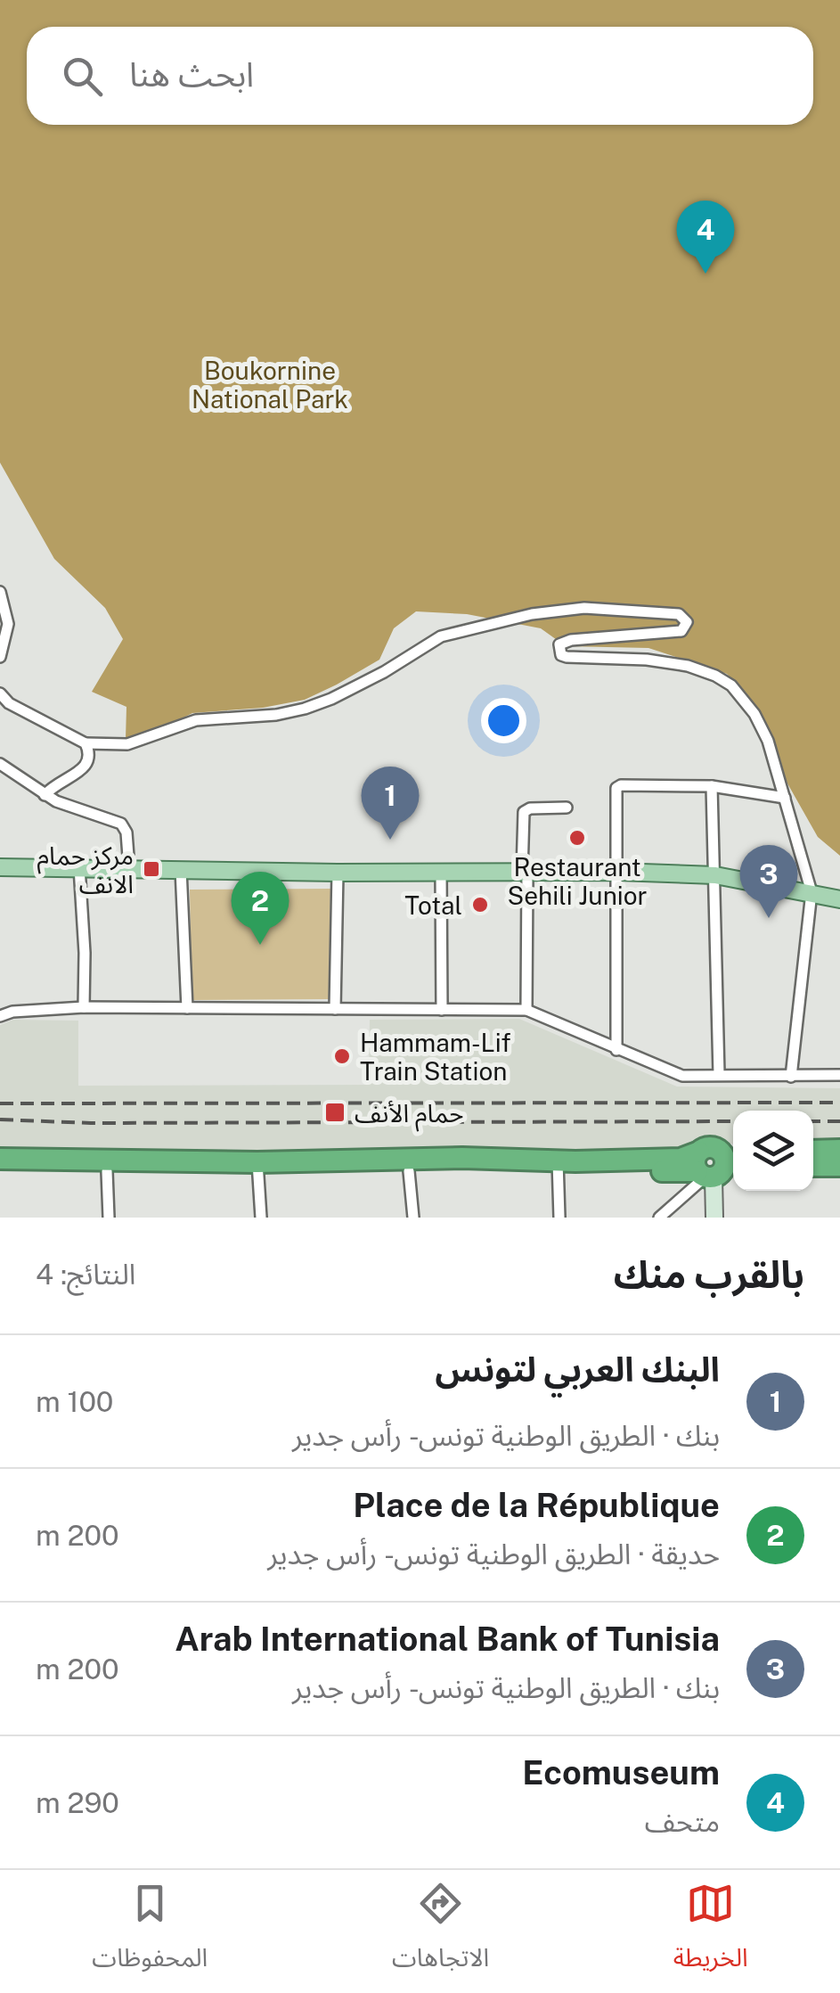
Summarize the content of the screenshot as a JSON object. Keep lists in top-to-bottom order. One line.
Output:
{"parks":["Boukornine National Park"],"places":{"other":["Restaurant Sehili Junior","Total","Hammam-Lif Train Station"],"transit":["مركز حمام الانف","حمام الأنف"]},"page":{"search":"ابحث هنا","pins":["4","1","3","2"],"heading":["بالقرب منك","النتائج: 4"],"list":[{"mark":"1","name":"البنك العربي لتونس","note":"بنك · الطريق الوطنية تونس - رأس جدير","value":"100 m"},{"mark":"2","name":"Place de la République","note":"حديقة · الطريق الوطنية تونس - رأس جدير","value":"200 m"},{"mark":"3","name":"Arab International Bank of Tunisia","note":"بنك · الطريق الوطنية تونس - رأس جدير","value":"200 m"},{"mark":"4","name":"Ecomuseum","note":"متحف","value":"290 m"}],"nav":["الخريطة","الاتجاهات","المحفوظات"]}}
